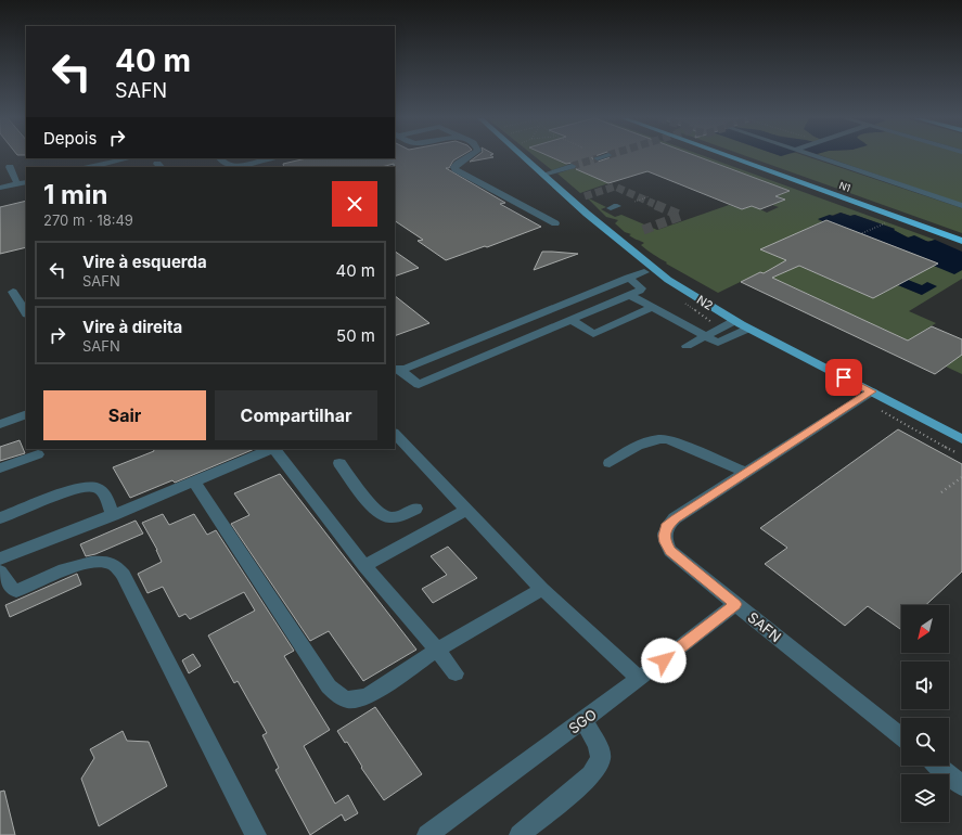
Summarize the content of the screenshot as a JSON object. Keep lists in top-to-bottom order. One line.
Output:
{"streets":{"highway":["N1"],"main road":["N2"],"street":["SAFN","SGO"]},"crossings":[["N2","SAFN"],["SAFN","SGO"]],"north":"bottom left","page":{"turn":["40 m","SAFN"],"then":"Depois","heading":["1 min","270 m · 18:49"],"list":[{"name":"Vire à esquerda","note":"SAFN","value":"40 m"},{"name":"Vire à direita","note":"SAFN","value":"50 m"}],"buttons":["Sair","Compartilhar"]}}
